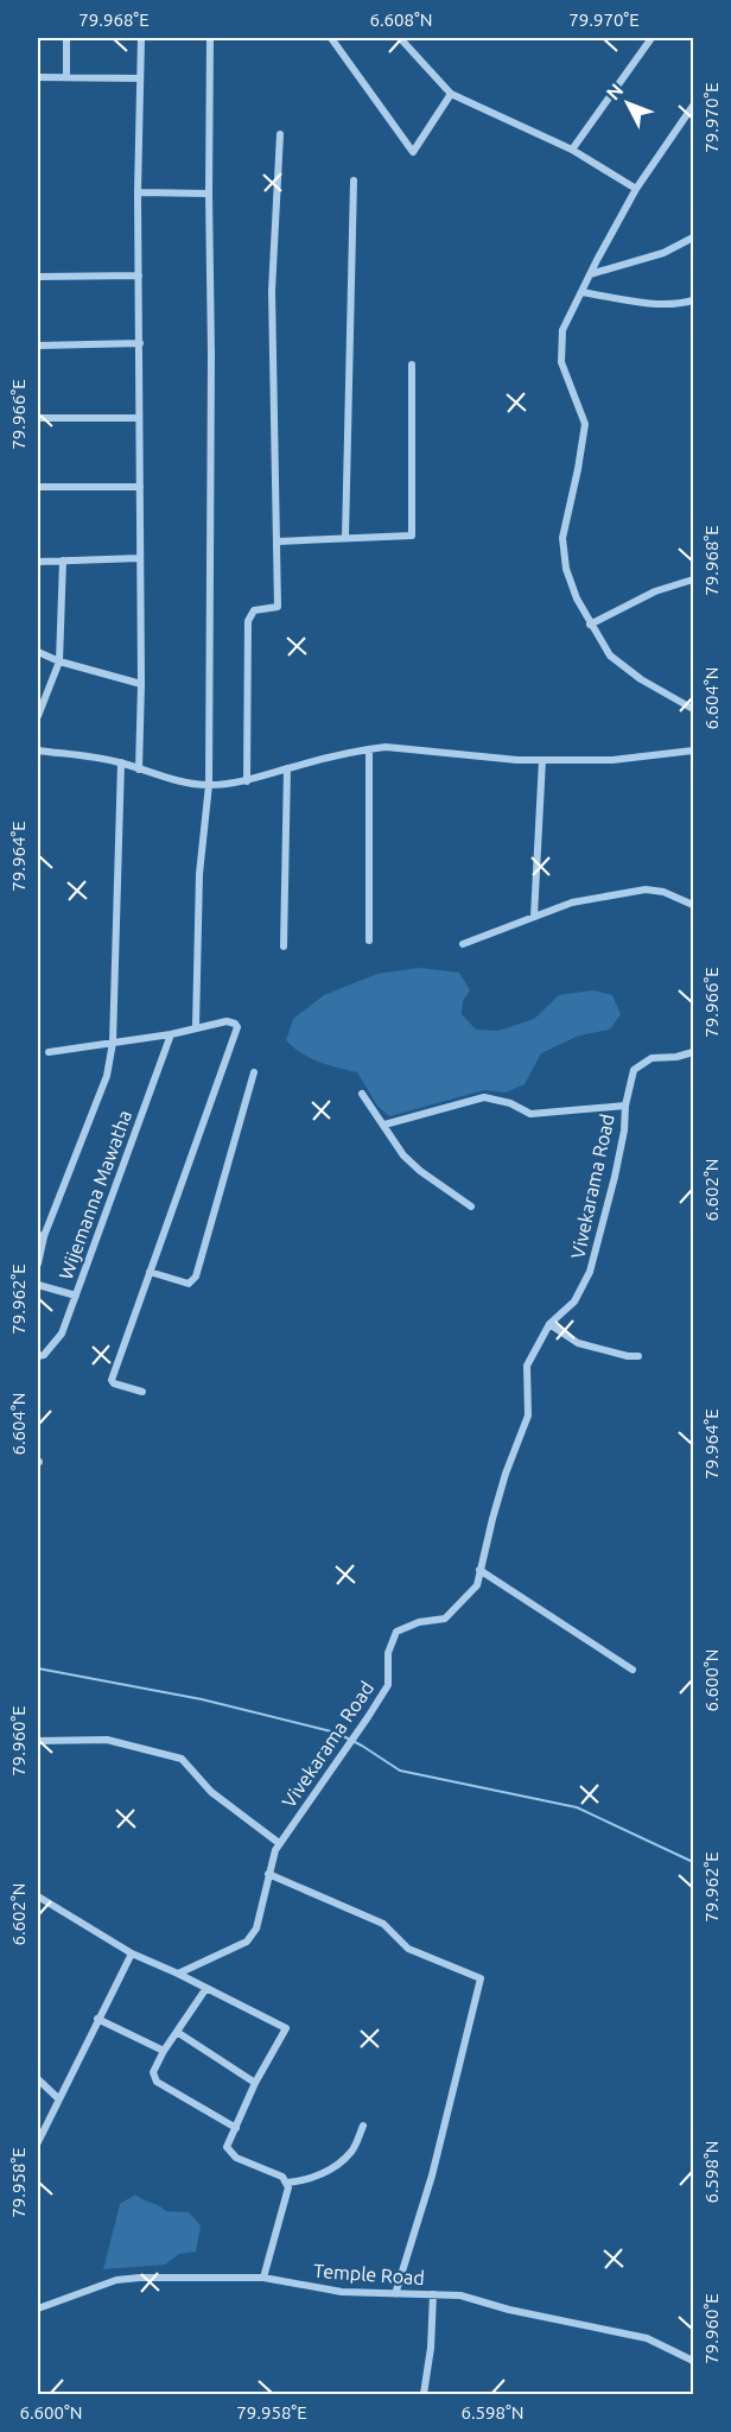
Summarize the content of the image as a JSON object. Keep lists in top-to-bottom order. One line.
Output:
{"streets":{"street":["Vivekarama Road","Wijemanna Mawatha","Temple Road"]},"north":"top left","coordinates":["79.968°E","6.608°N","79.970°E","79.966°E","6.604°N","79.964°E","6.602°N","79.962°E","6.600°N","79.960°E","6.598°N","79.958°E"]}
